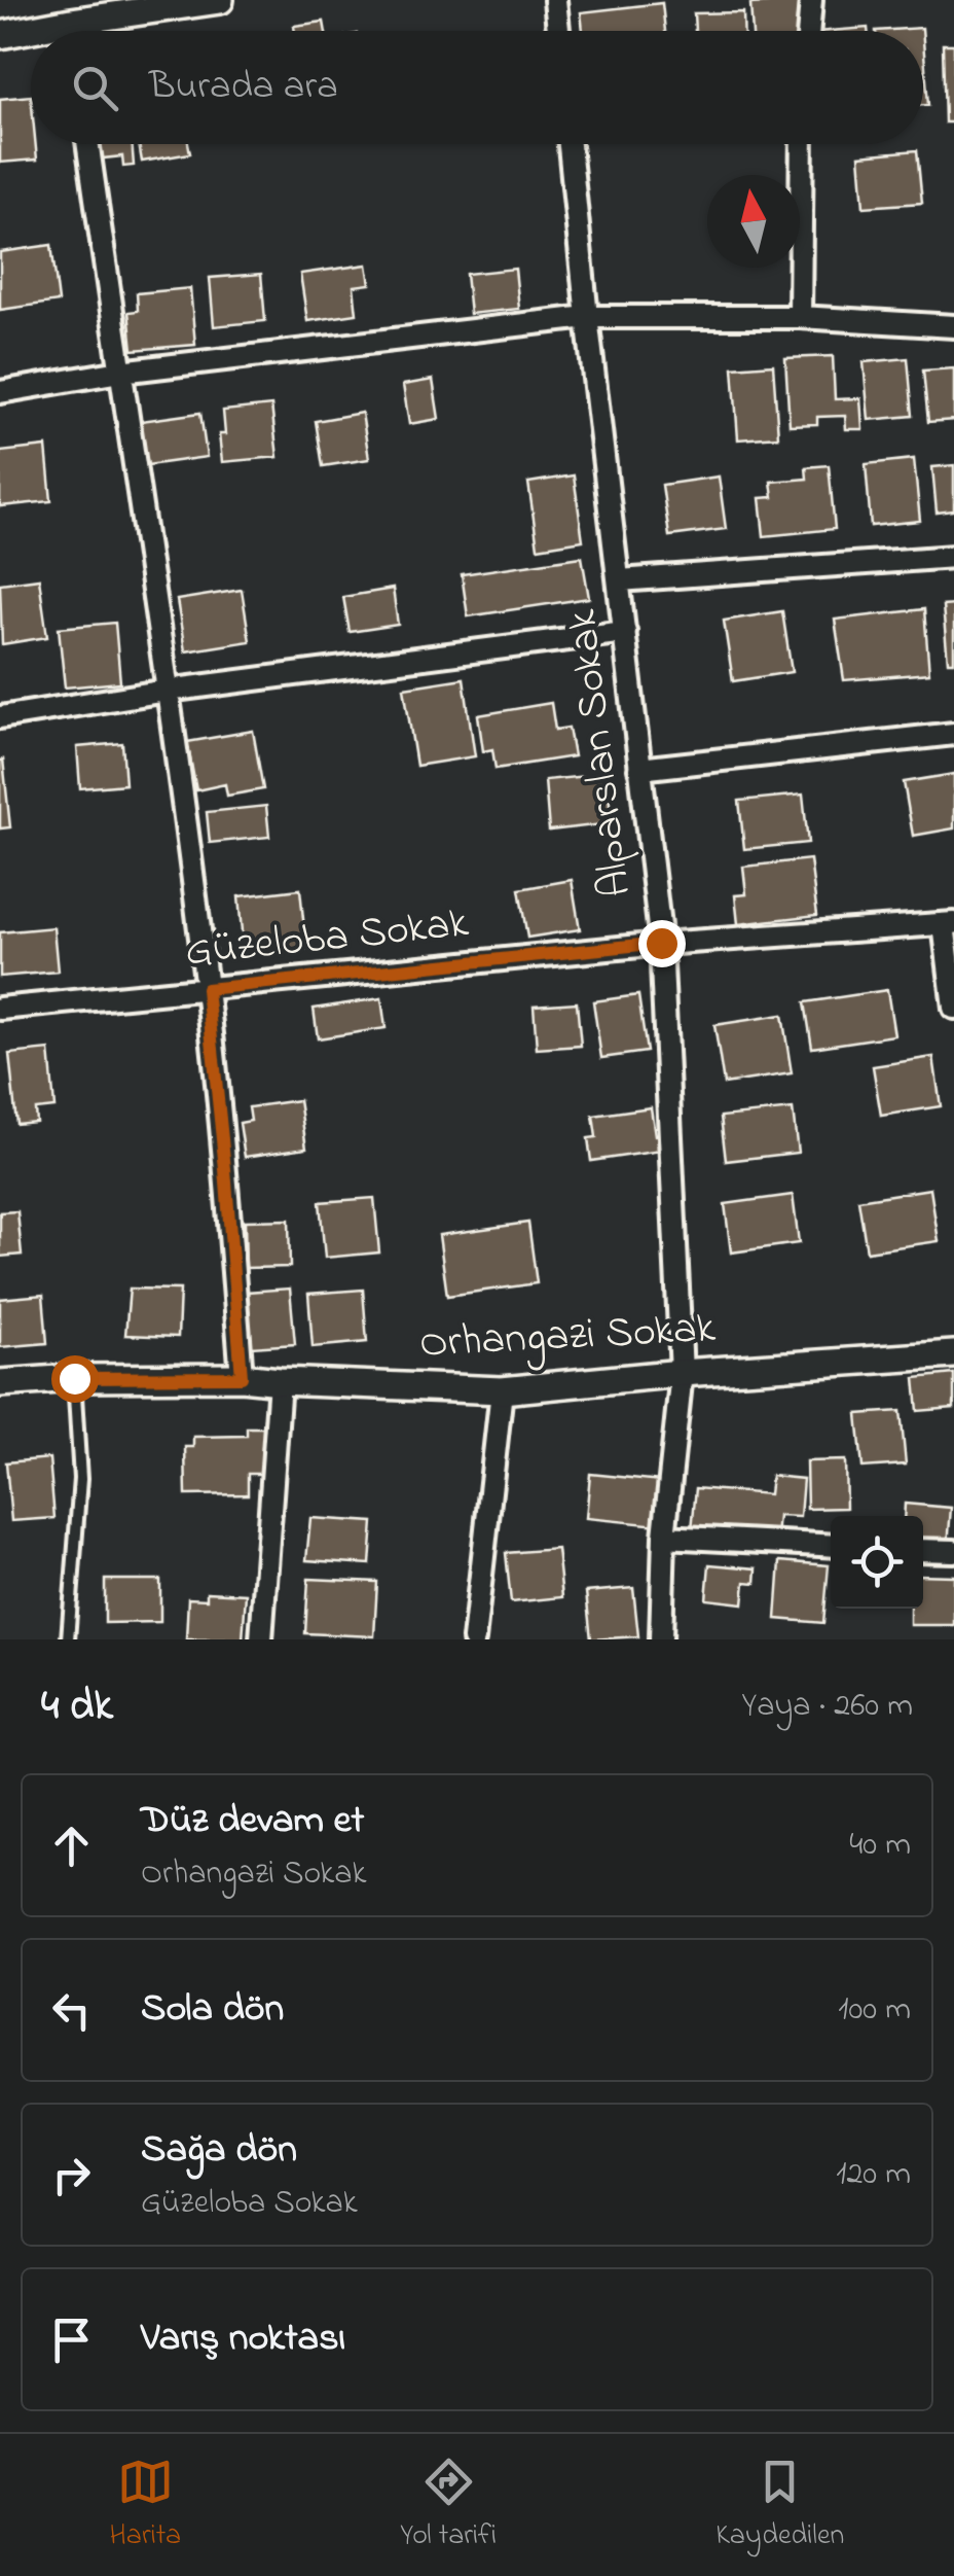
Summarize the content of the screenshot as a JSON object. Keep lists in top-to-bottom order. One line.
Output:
{"streets":{"street":["Alparslan Sokak","Güzeloba Sokak","Orhangazi Sokak"]},"crossings":[["Alparslan Sokak","Güzeloba Sokak"],["Alparslan Sokak","Orhangazi Sokak"]],"north":"top","page":{"search":"Burada ara","heading":["4 dk","Yaya · 260 m"],"list":[["Düz devam et","Orhangazi Sokak","40 m"],["Sola dön","100 m"],["Sağa dön","Güzeloba Sokak","120 m"],"Varış noktası"],"nav":["Harita","Yol tarifi","Kaydedilen"]}}
